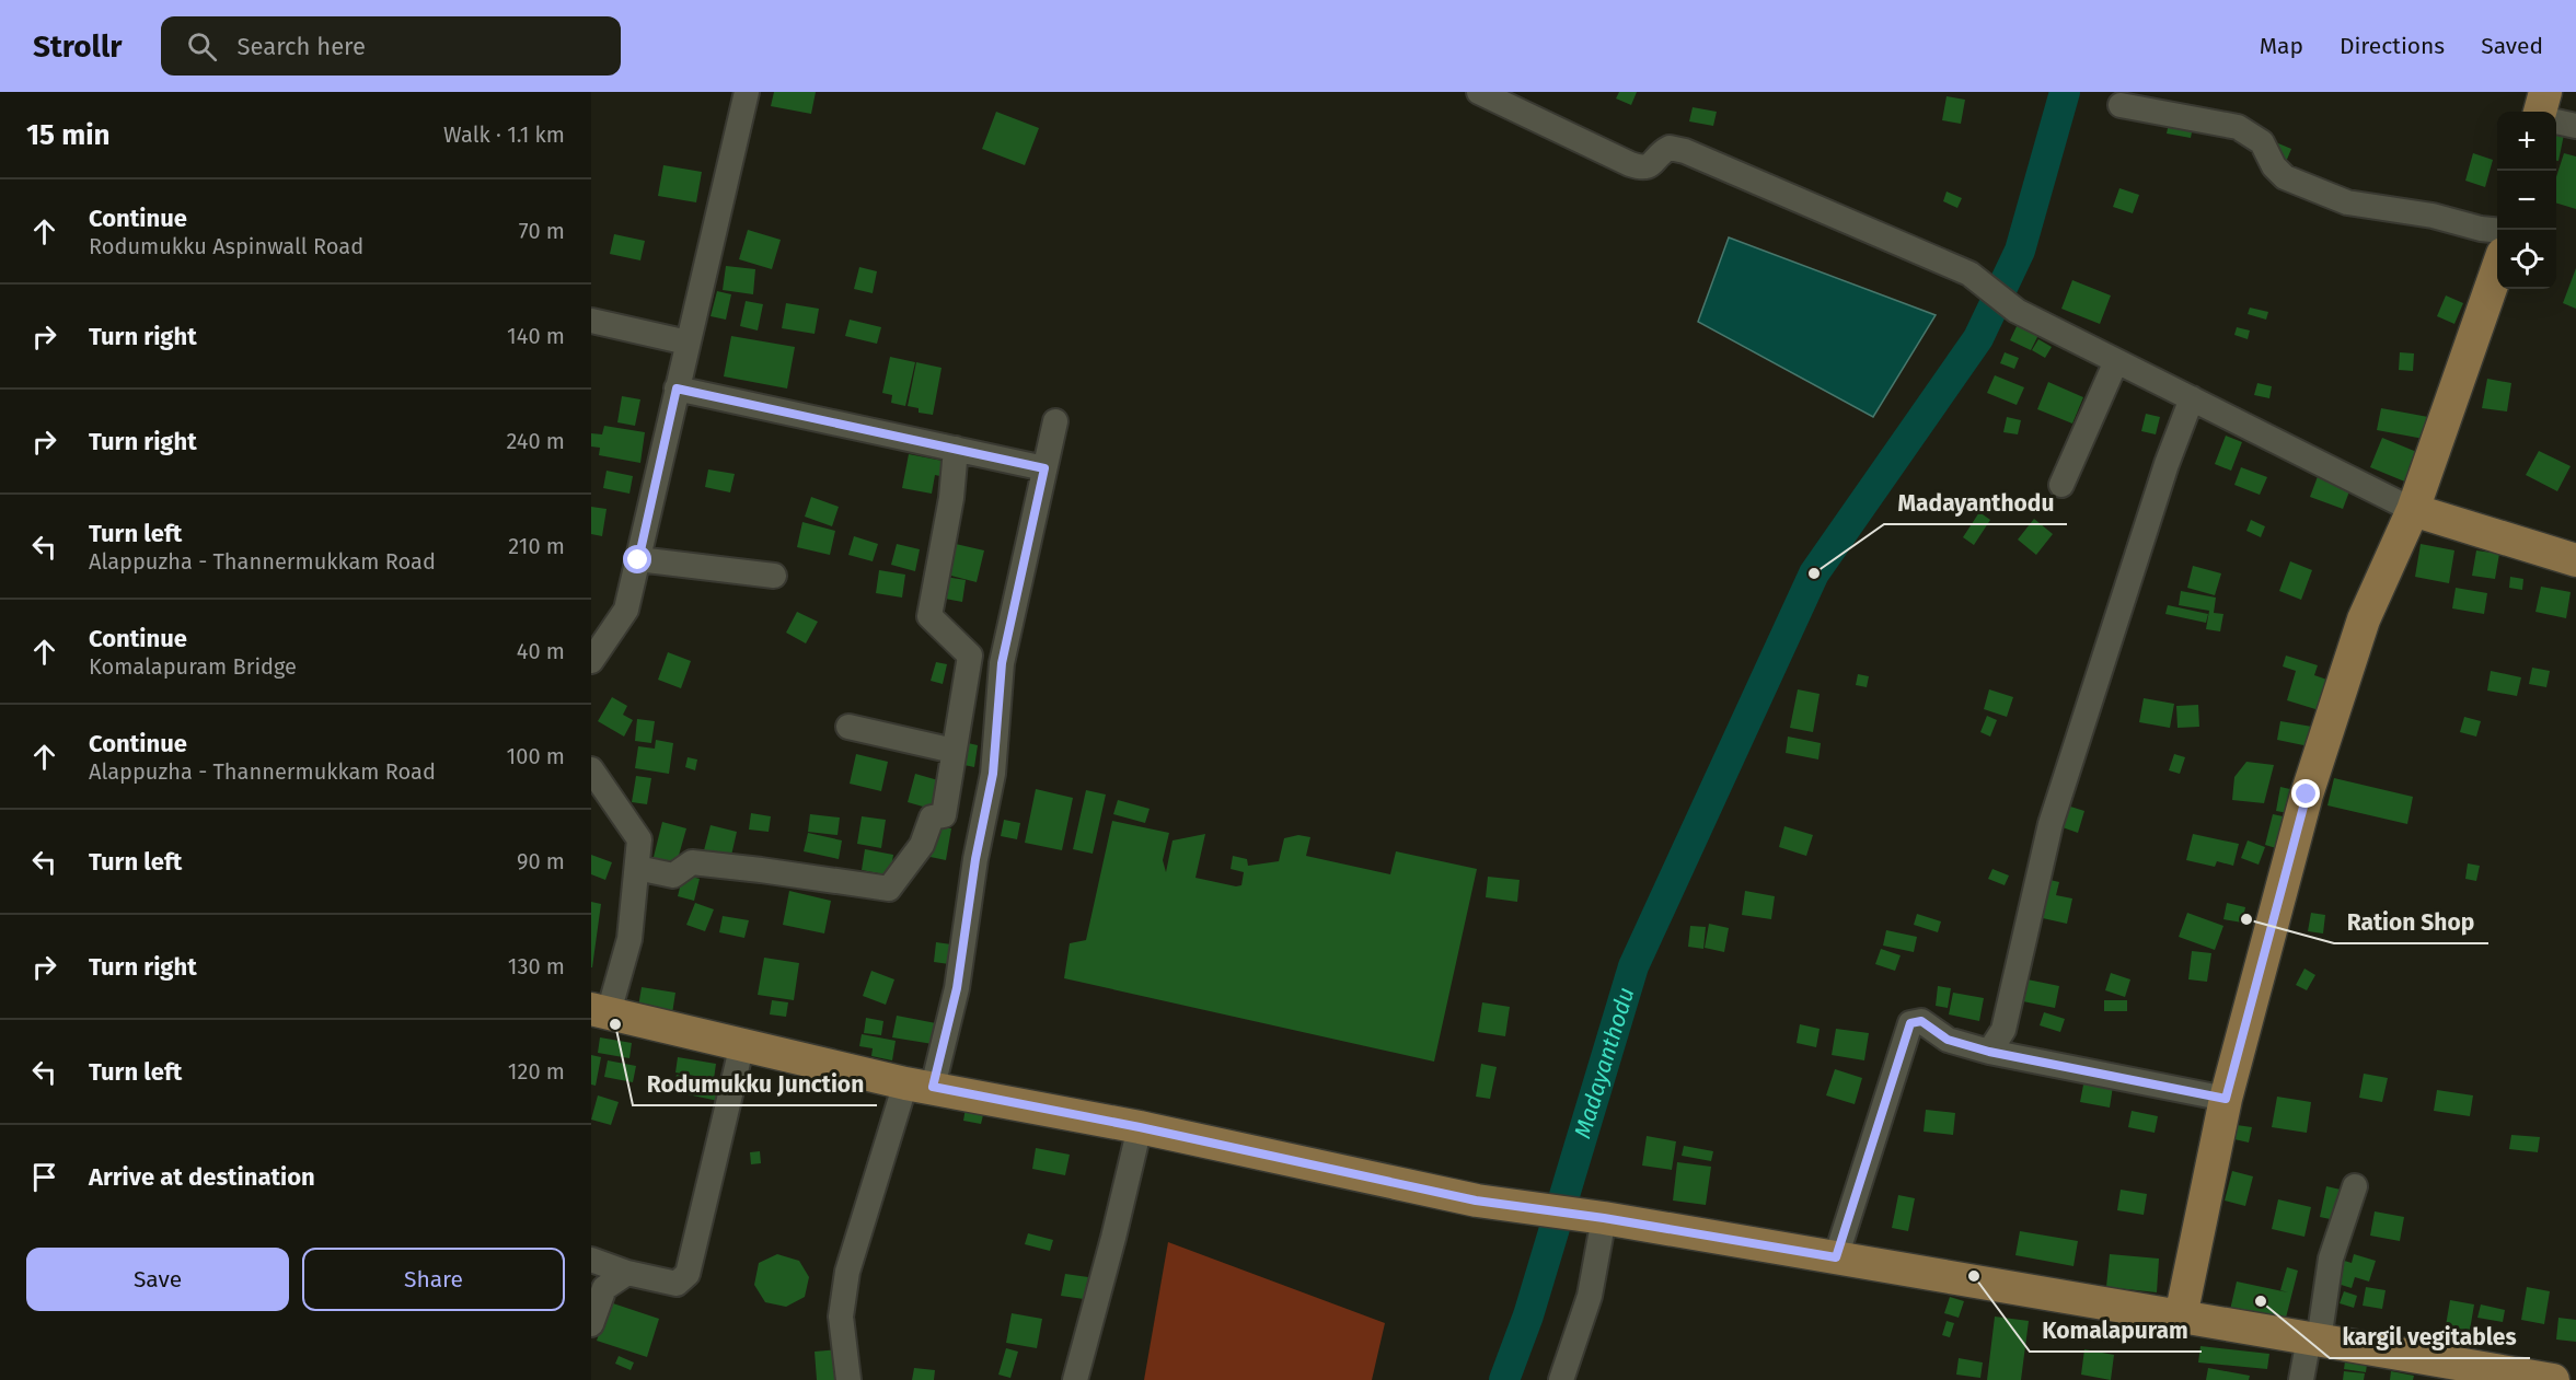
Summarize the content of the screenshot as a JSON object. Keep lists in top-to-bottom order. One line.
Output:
{"water":["Madayanthodu"],"places":["Madayanthodu","Ration Shop","Rodumukku Junction","Komalapuram","kargil vegitables"],"page":{"header":"Strollr","search":"Search here","nav":["Map","Directions","Saved"],"heading":["15 min","Walk · 1.1 km"],"map_buttons":["+","−"],"list":[["Continue","Rodumukku Aspinwall Road","70 m"],["Turn right","140 m"],["Turn right","240 m"],["Turn left","Alappuzha - Thannermukkam Road","210 m"],["Continue","Komalapuram Bridge","40 m"],["Continue","Alappuzha - Thannermukkam Road","100 m"],["Turn left","90 m"],["Turn right","130 m"],["Turn left","120 m"],"Arrive at destination"],"buttons":["Save","Share"]}}
